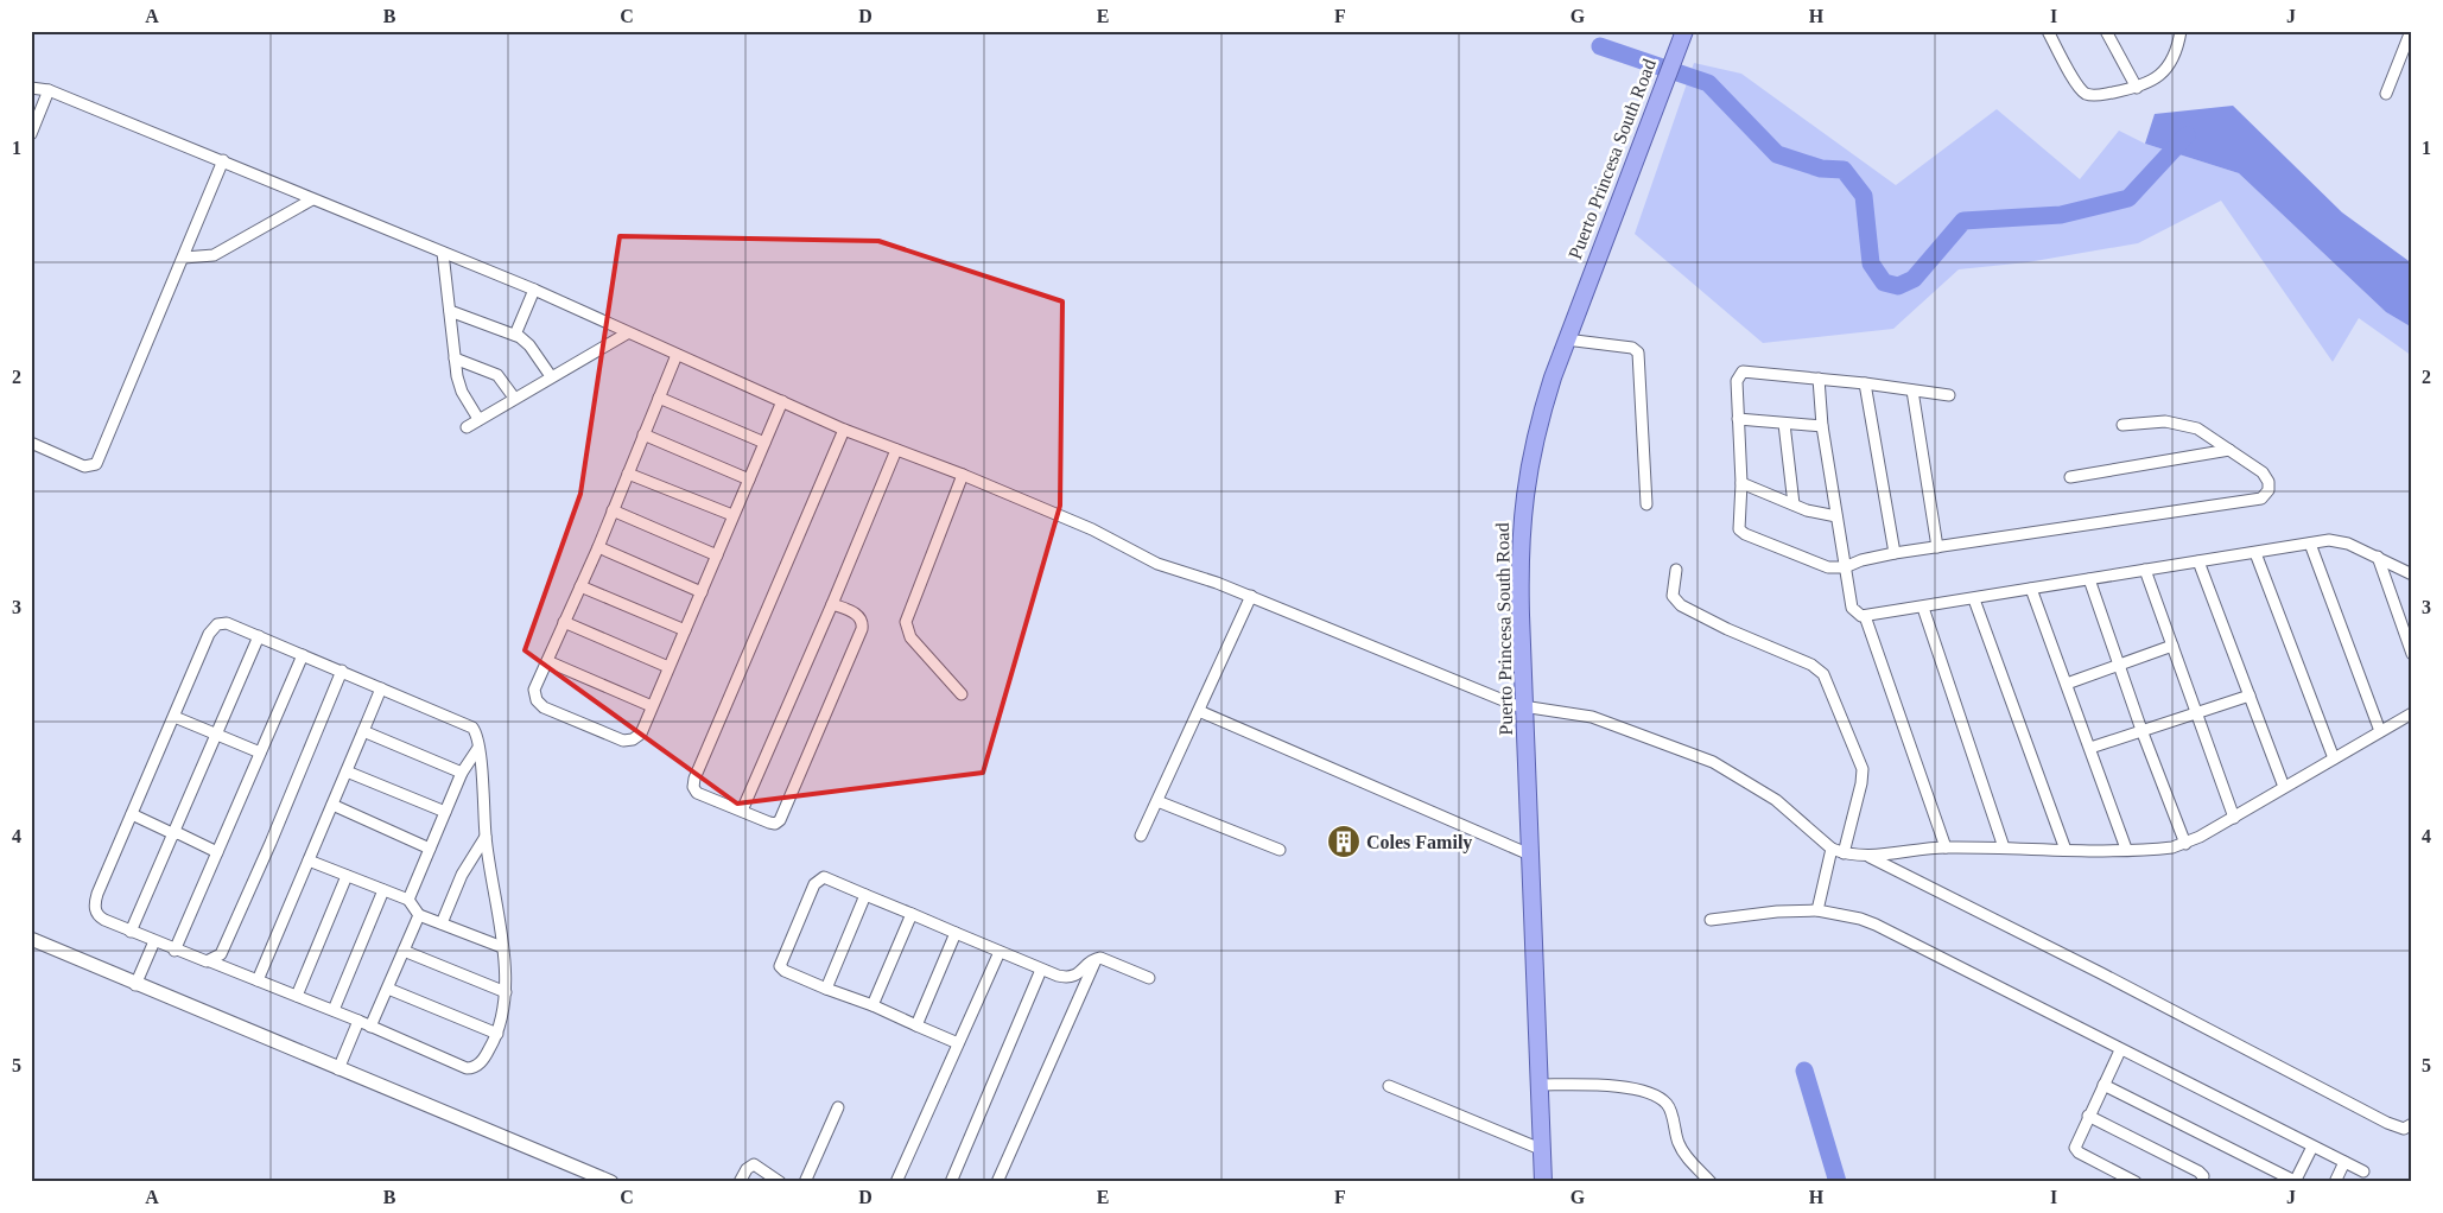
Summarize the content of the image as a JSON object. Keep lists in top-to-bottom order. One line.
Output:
{"streets":{"main road":["Puerto Princesa South Road"]},"places":{"building":["Coles Family"]},"grid":{"columns":["A","B","C","D","E","F","G","H","I","J"],"rows":["1","2","3","4","5"]}}
